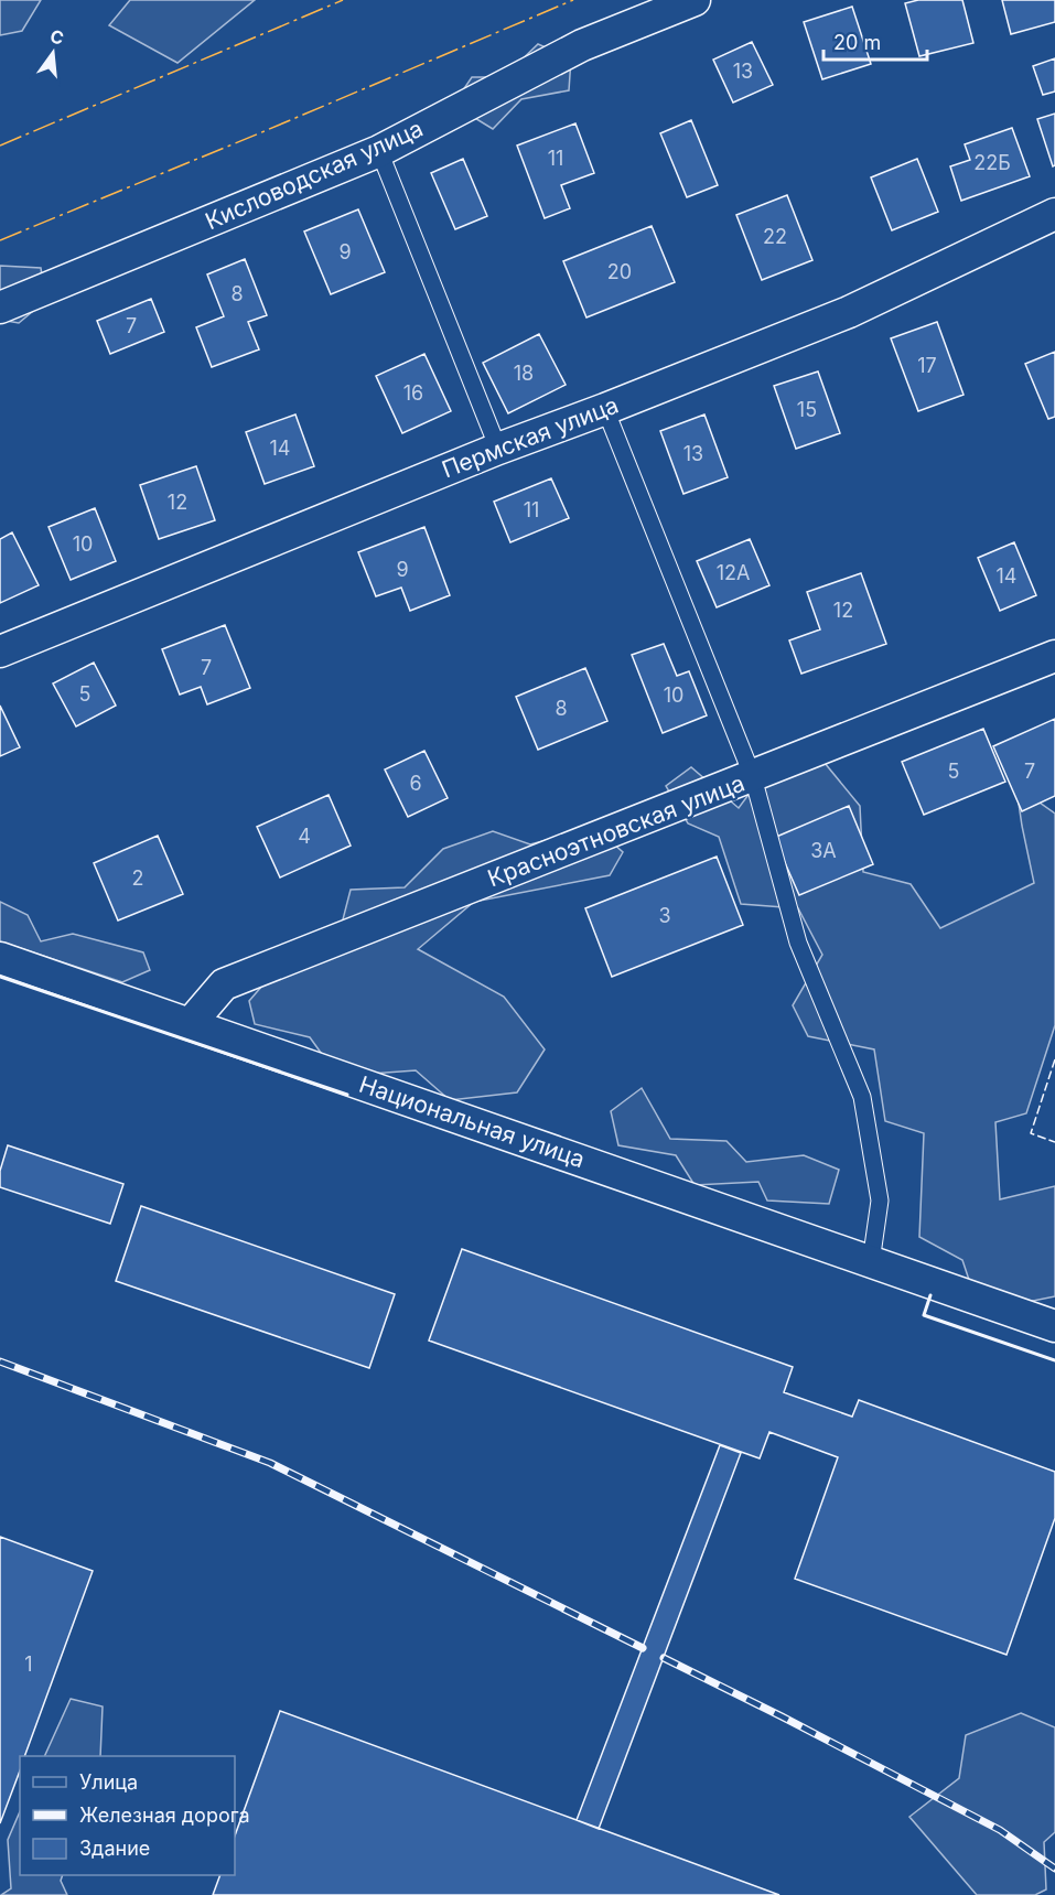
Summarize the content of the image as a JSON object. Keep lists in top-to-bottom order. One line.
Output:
{"streets":{"street":["Кисловодская улица","Пермская улица","Красноэтновская улица","Национальная улица"]},"crossings":[["Красноэтновская улица","Национальная улица"]],"house_numbers":["13","11","22Б","22","9","20","8","7","17","18","16","15","14","13","12","11","10","9","12А","14","12","7","5","10","8","5","7","6","4","3А","2","3","1"],"legend":["Улица","Железная дорога","Здание"],"scale_bar":"20 m","north":"top"}
